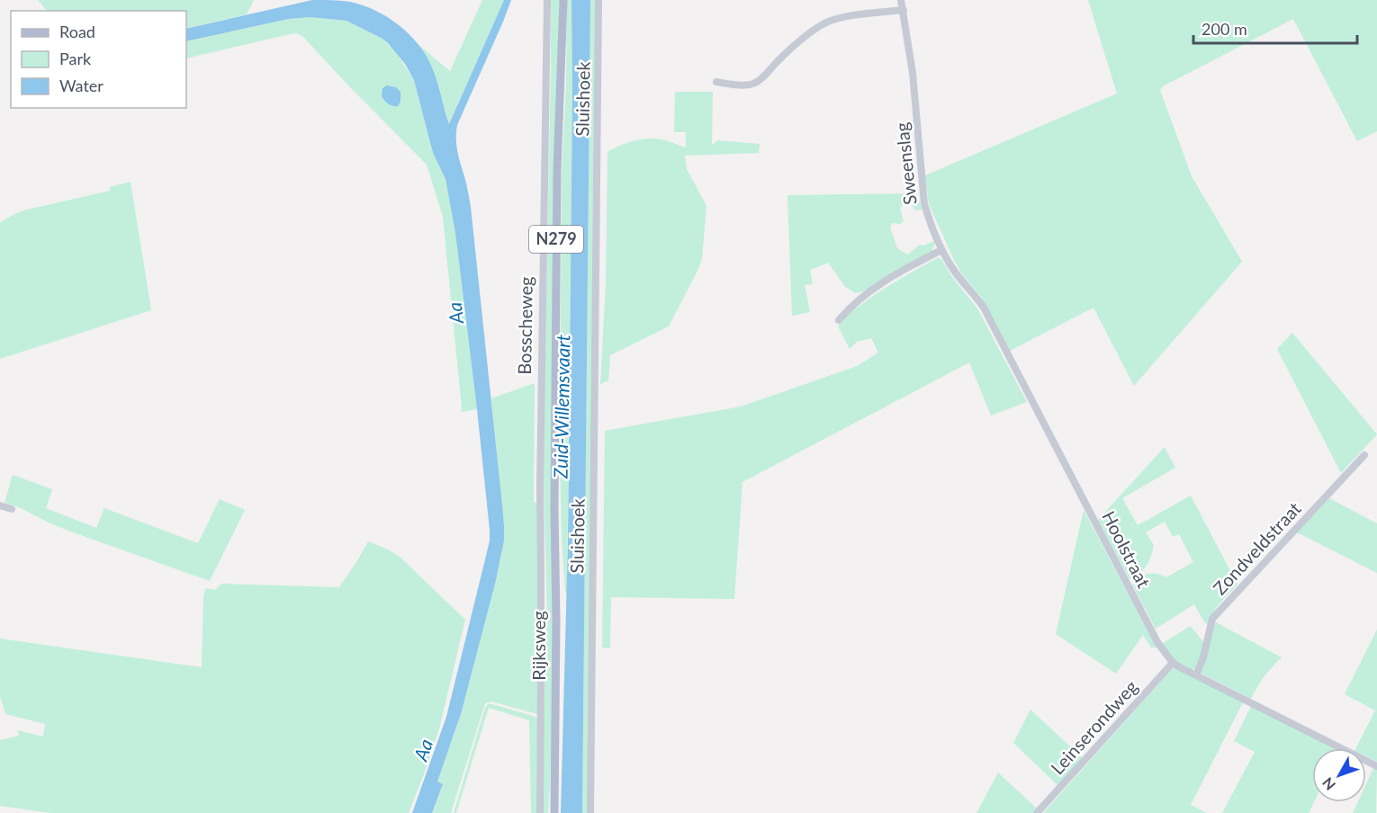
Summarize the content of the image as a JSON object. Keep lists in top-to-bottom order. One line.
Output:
{"streets":{"main road":["N279","Bosscheweg","Rijksweg"],"street":["Sluishoek","Sweenslag","Zondveldstraat","Hoolstraat","Leinserondweg"]},"crossings":[["Sweenslag","Hoolstraat"],["Bosscheweg","Rijksweg"],["Zondveldstraat","Hoolstraat"],["Hoolstraat","Leinserondweg"]],"water":["Aa","Zuid-Willemsvaart"],"legend":["Road","Park","Water"],"scale_bar":"200 m","north":"bottom left"}
